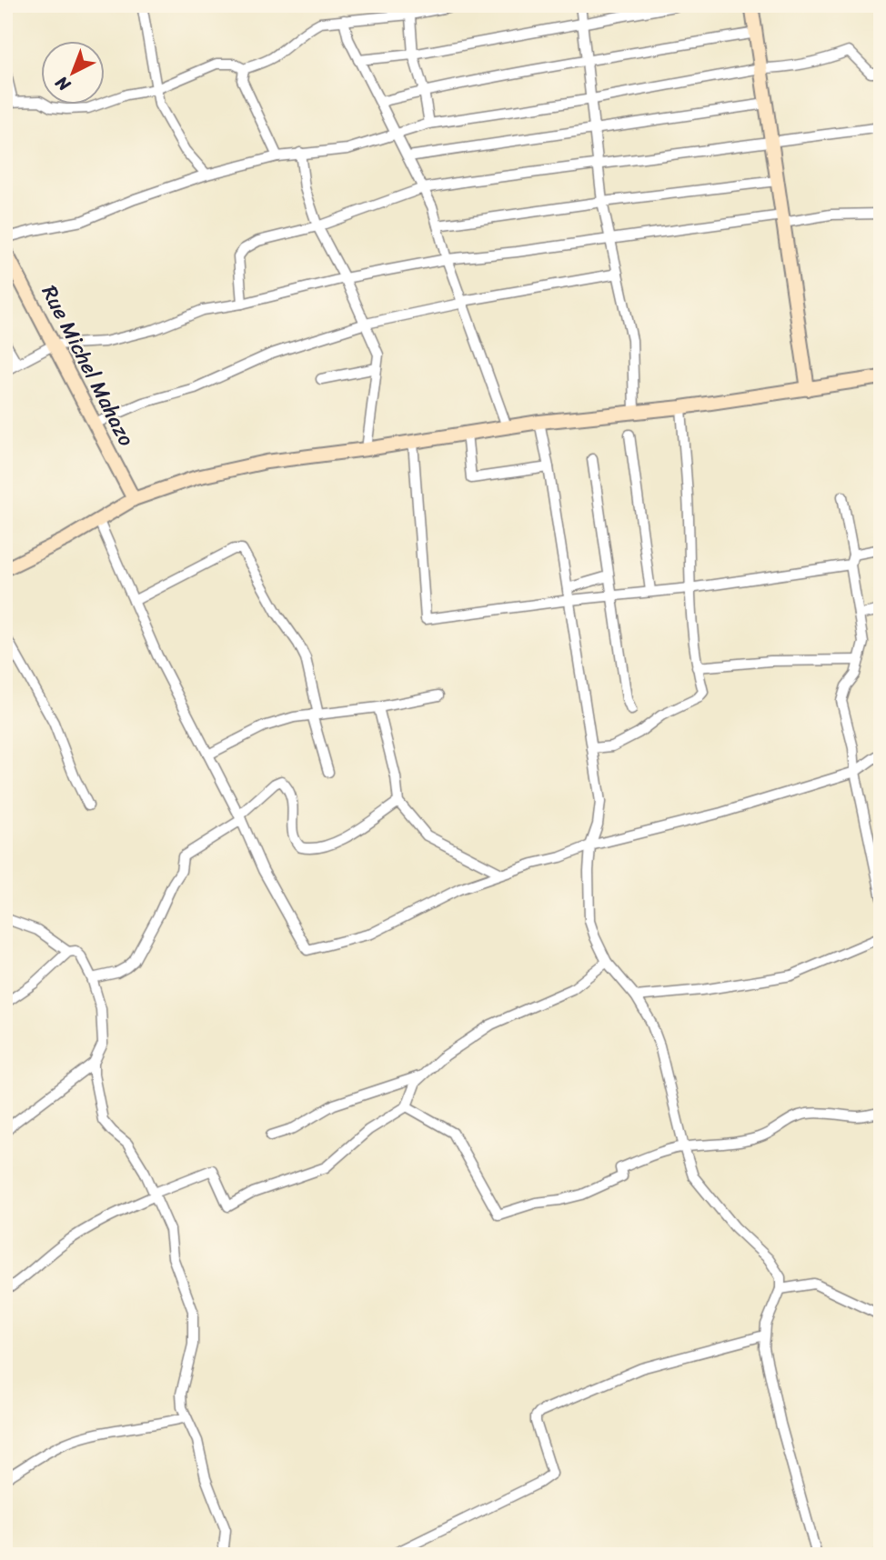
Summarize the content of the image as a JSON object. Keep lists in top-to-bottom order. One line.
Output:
{"streets":{"main road":["Rue Michel Mahazo"]},"north":"bottom left"}
